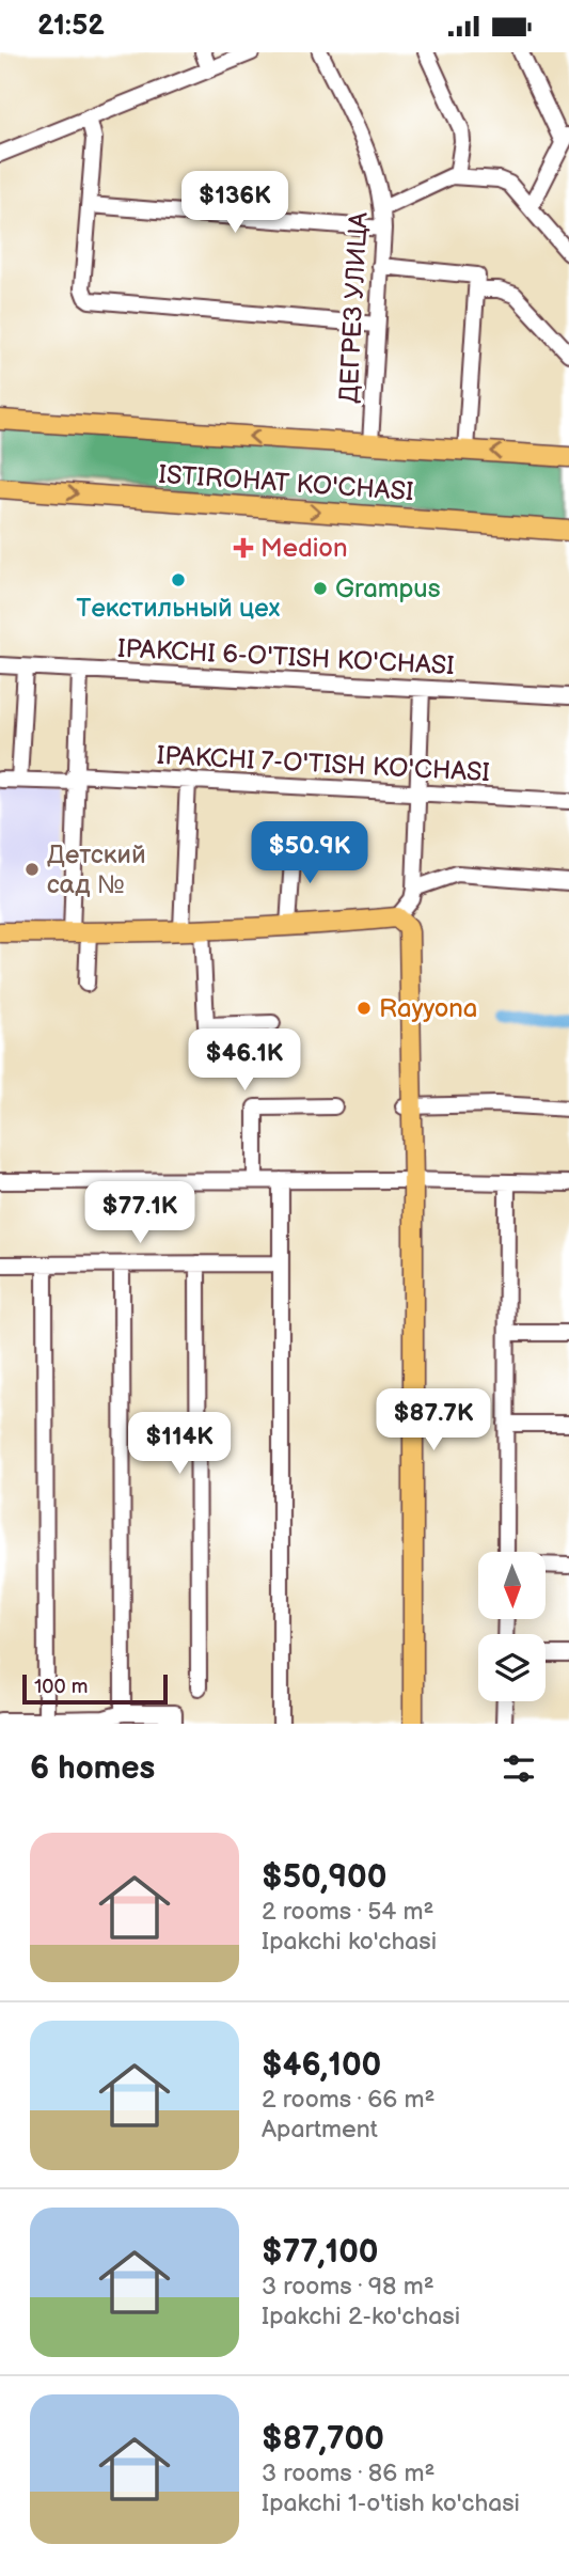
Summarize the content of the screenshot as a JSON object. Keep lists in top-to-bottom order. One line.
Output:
{"streets":{"main road":["ISTIROHAT KO'CHASI"],"street":["ДЕГРЕЗ УЛИЦА","IPAKCHI 6-O'TISH KO'CHASI","IPAKCHI 7-O'TISH KO'CHASI"]},"crossings":[["ДЕГРЕЗ УЛИЦА","ISTIROHAT KO'CHASI"]],"places":{"health":["Medion"],"other":["Текстильный цех","Grampus","Детский сад №","Rayyona"]},"scale_bar":"100 m","north":"bottom","page":{"status":"21:52","price":["$136K","$50.9K","$46.1K","$77.1K","$87.7K","$114K"],"scale":"100 m","heading":"6 homes","list":[{"name":"$50,900","note":"2 rooms · 54 m² · Ipakchi ko'chasi"},{"name":"$46,100","note":"2 rooms · 66 m² · Apartment"},{"name":"$77,100","note":"3 rooms · 98 m² · Ipakchi 2-ko'chasi"},{"name":"$87,700","note":"3 rooms · 86 m² · Ipakchi 1-o'tish ko'chasi"}]}}
